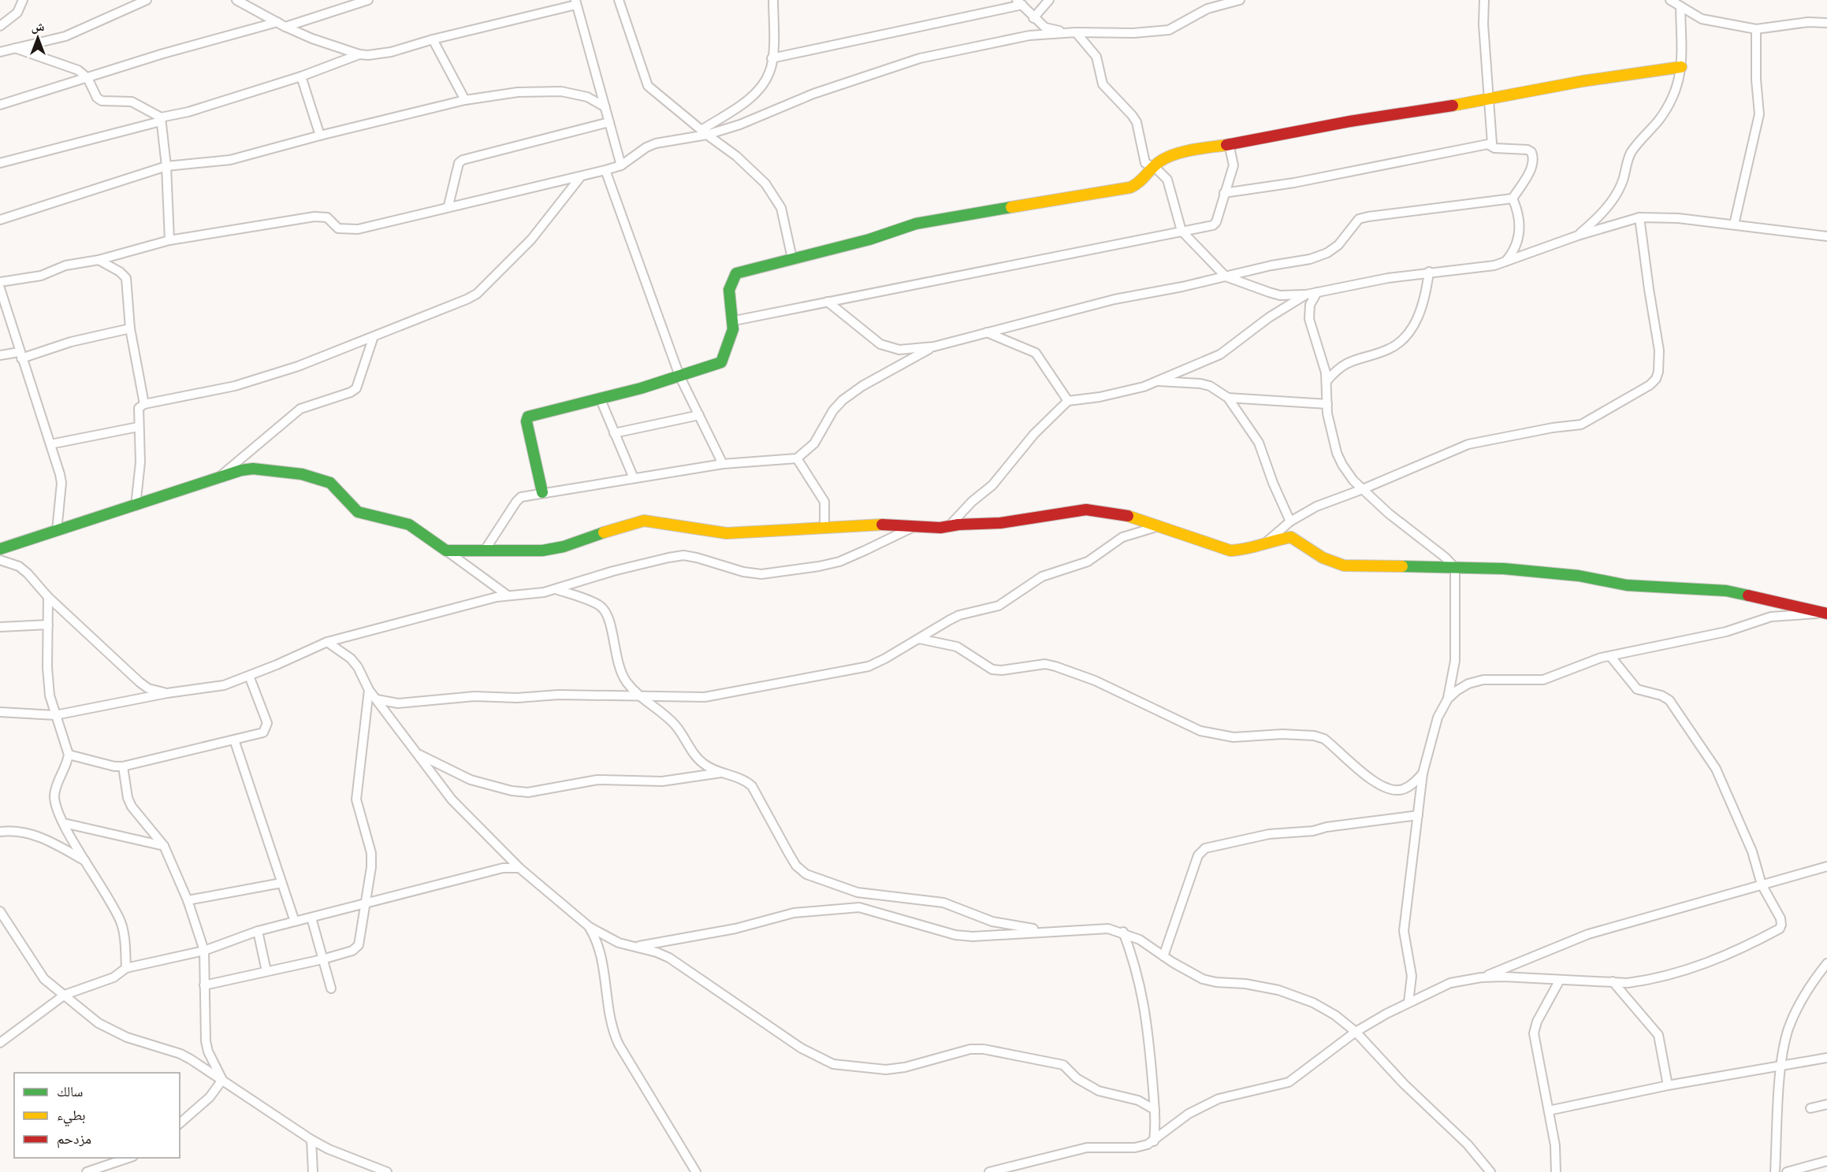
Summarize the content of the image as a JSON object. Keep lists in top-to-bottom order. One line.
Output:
{"legend":["سالك","بطيء","مزدحم"],"north":"top"}
